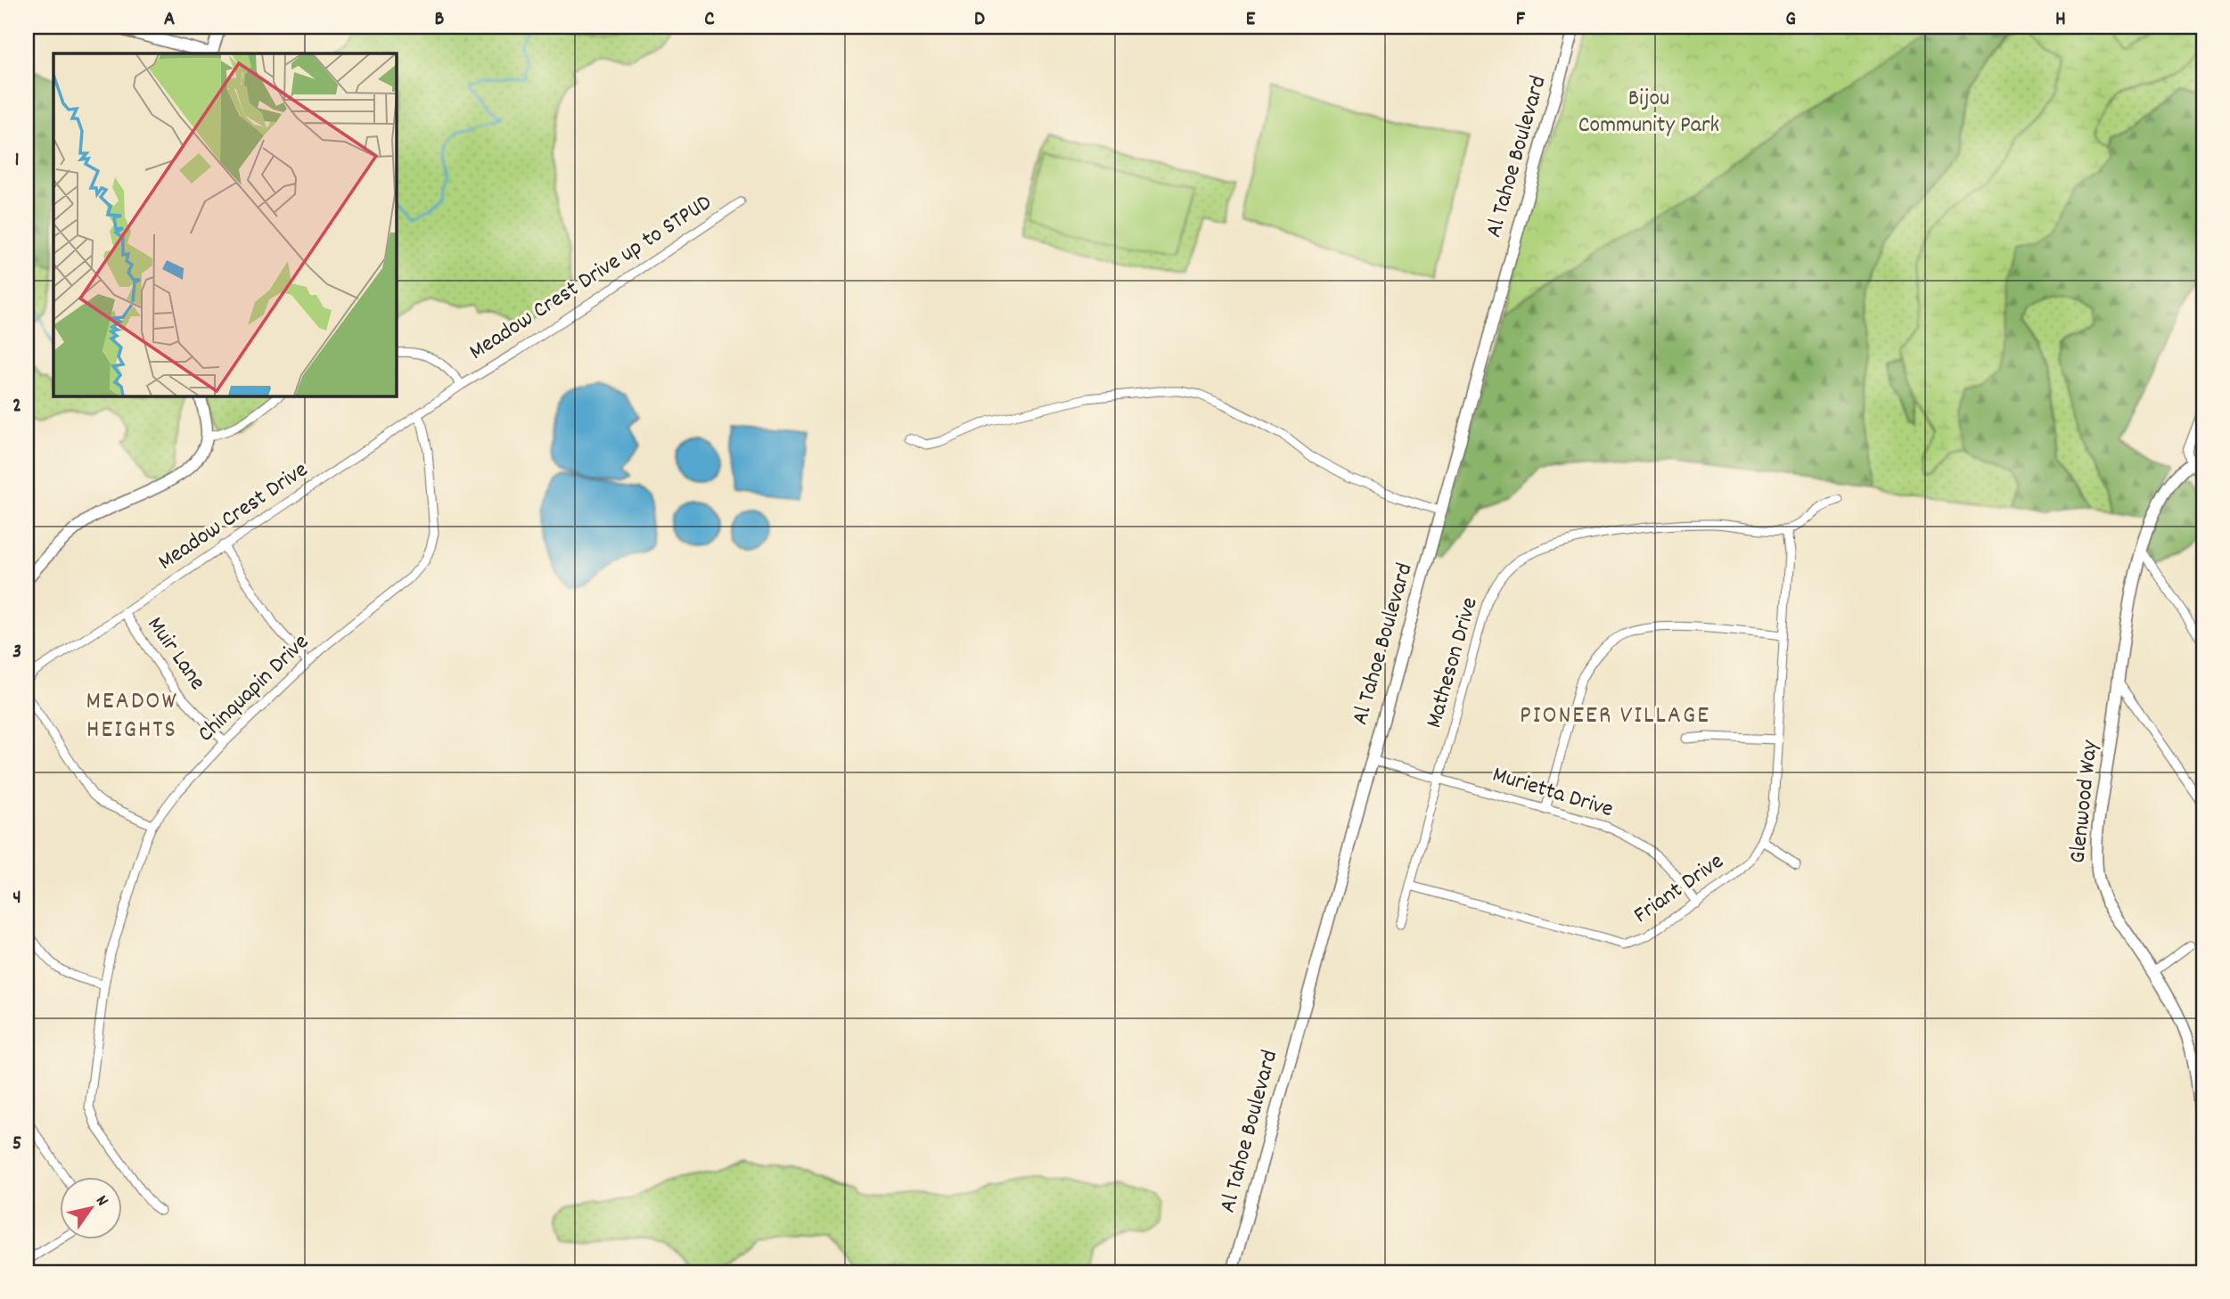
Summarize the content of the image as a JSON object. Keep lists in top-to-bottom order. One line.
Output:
{"streets":{"main road":["Al Tahoe Boulevard","Glenwood Way"],"street":["Meadow Crest Drive up to STPUD","Meadow Crest Drive","Muir Lane","Matheson Drive","Chinquapin Drive","Murietta Drive","Friant Drive"]},"crossings":[["Al Tahoe Boulevard","Murietta Drive"],["Meadow Crest Drive up to STPUD","Meadow Crest Drive"],["Meadow Crest Drive","Muir Lane"],["Meadow Crest Drive","Chinquapin Drive"],["Muir Lane","Chinquapin Drive"],["Matheson Drive","Murietta Drive"],["Matheson Drive","Friant Drive"],["Murietta Drive","Friant Drive"]],"districts":["MEADOW HEIGHTS","PIONEER VILLAGE"],"parks":["Bijou Community Park"],"north":"top right","grid":{"columns":["A","B","C","D","E","F","G","H"],"rows":["1","2","3","4","5"]}}
